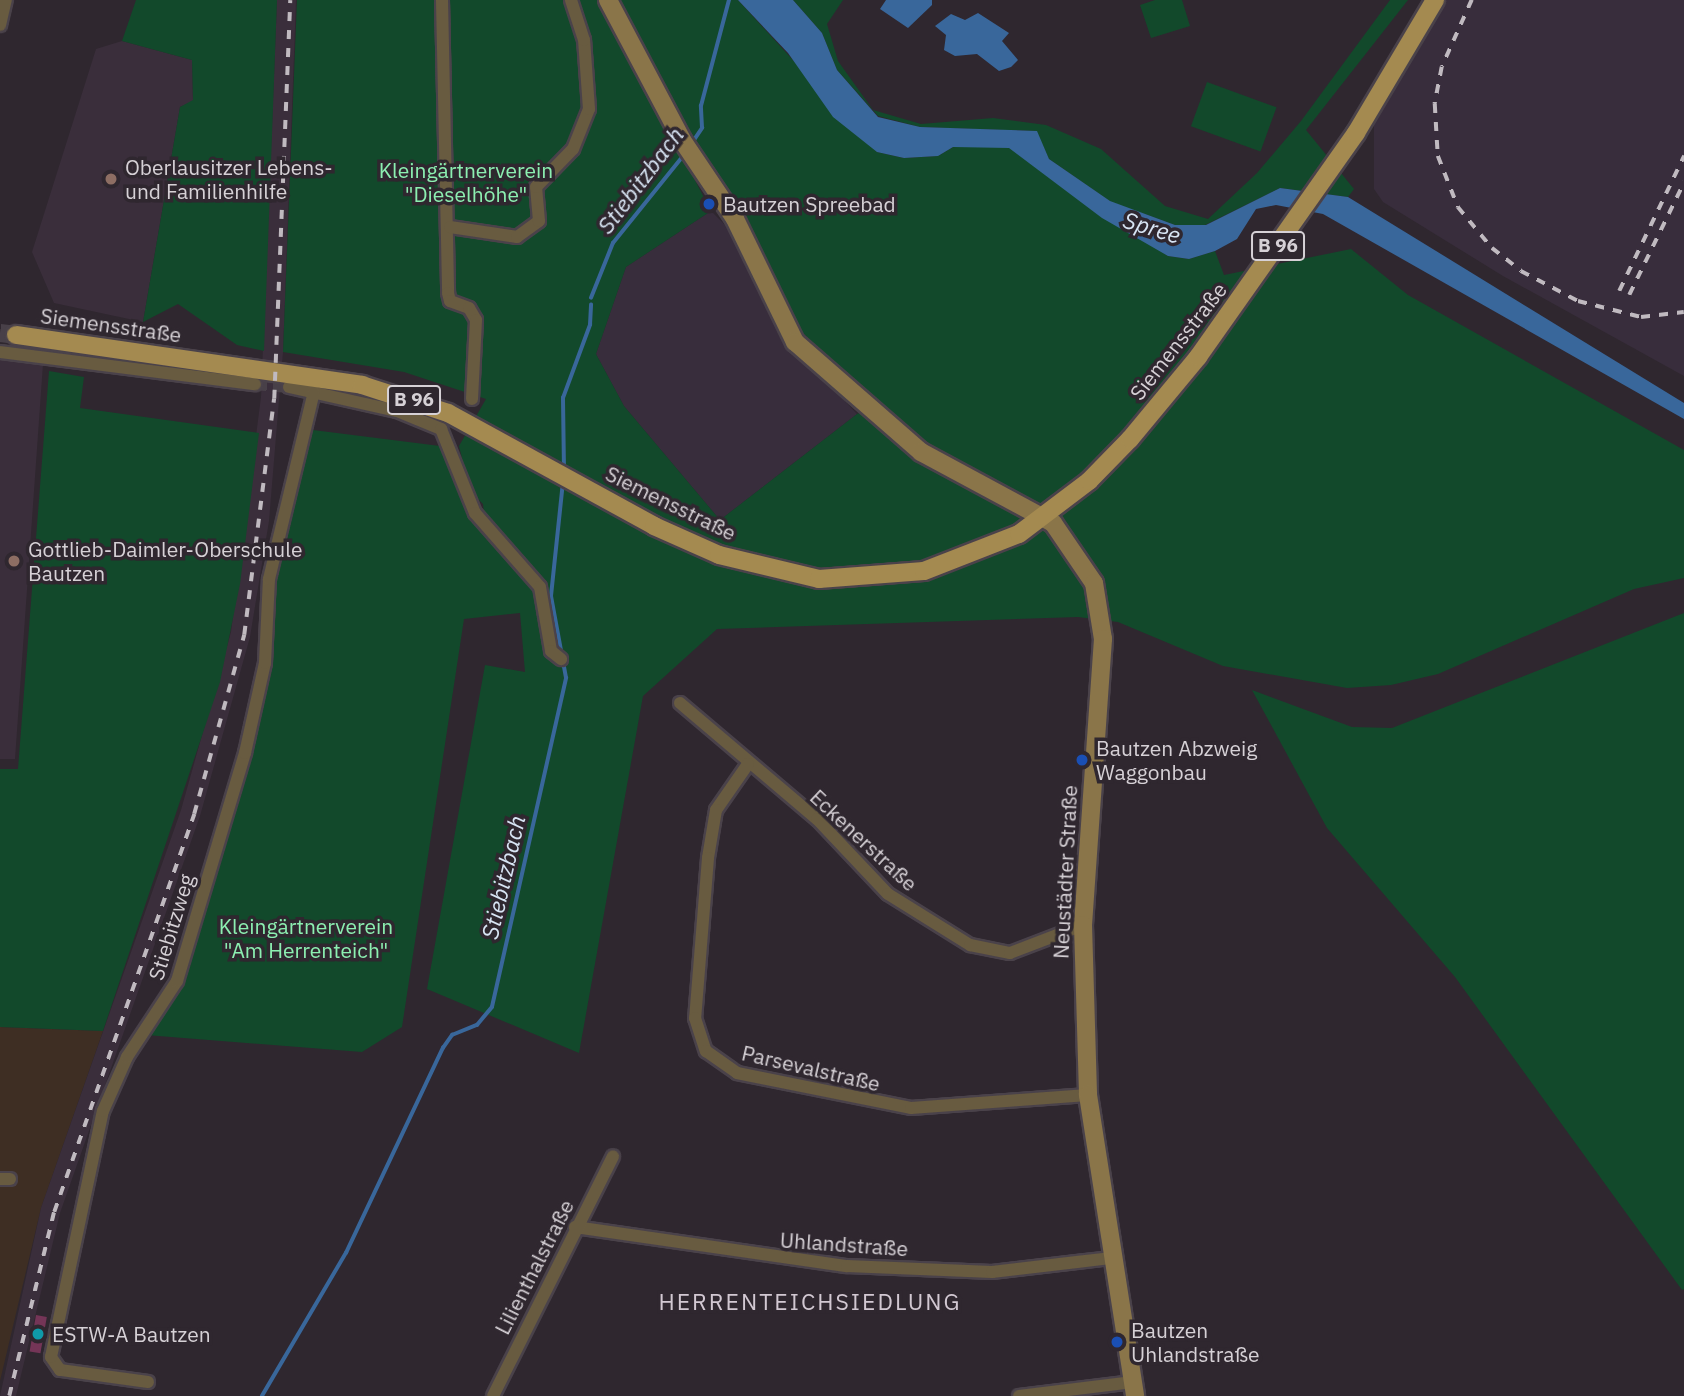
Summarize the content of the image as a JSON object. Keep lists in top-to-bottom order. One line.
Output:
{"streets":{"main road":["B 96","Siemensstraße"],"street":["Eckenerstraße","Neustädter Straße","Stiebitzweg","Parsevalstraße","Uhlandstraße","Lilienthalstraße"]},"crossings":[["Siemensstraße","Neustädter Straße"],["Eckenerstraße","Neustädter Straße"],["Eckenerstraße","Parsevalstraße"],["Neustädter Straße","Parsevalstraße"],["Neustädter Straße","Uhlandstraße"],["Uhlandstraße","Lilienthalstraße"]],"districts":["HERRENTEICHSIEDLUNG"],"water":["Stiebitzbach","Spree"],"parks":["Kleingärtnerverein \"Dieselhöhe\"","Kleingärtnerverein \"Am Herrenteich\""],"places":["Oberlausitzer Lebens- und Familienhilfe","Bautzen Spreebad","Gottlieb-Daimler-Oberschule Bautzen","Bautzen Abzweig Waggonbau","ESTW-A Bautzen","Bautzen Uhlandstraße"]}
